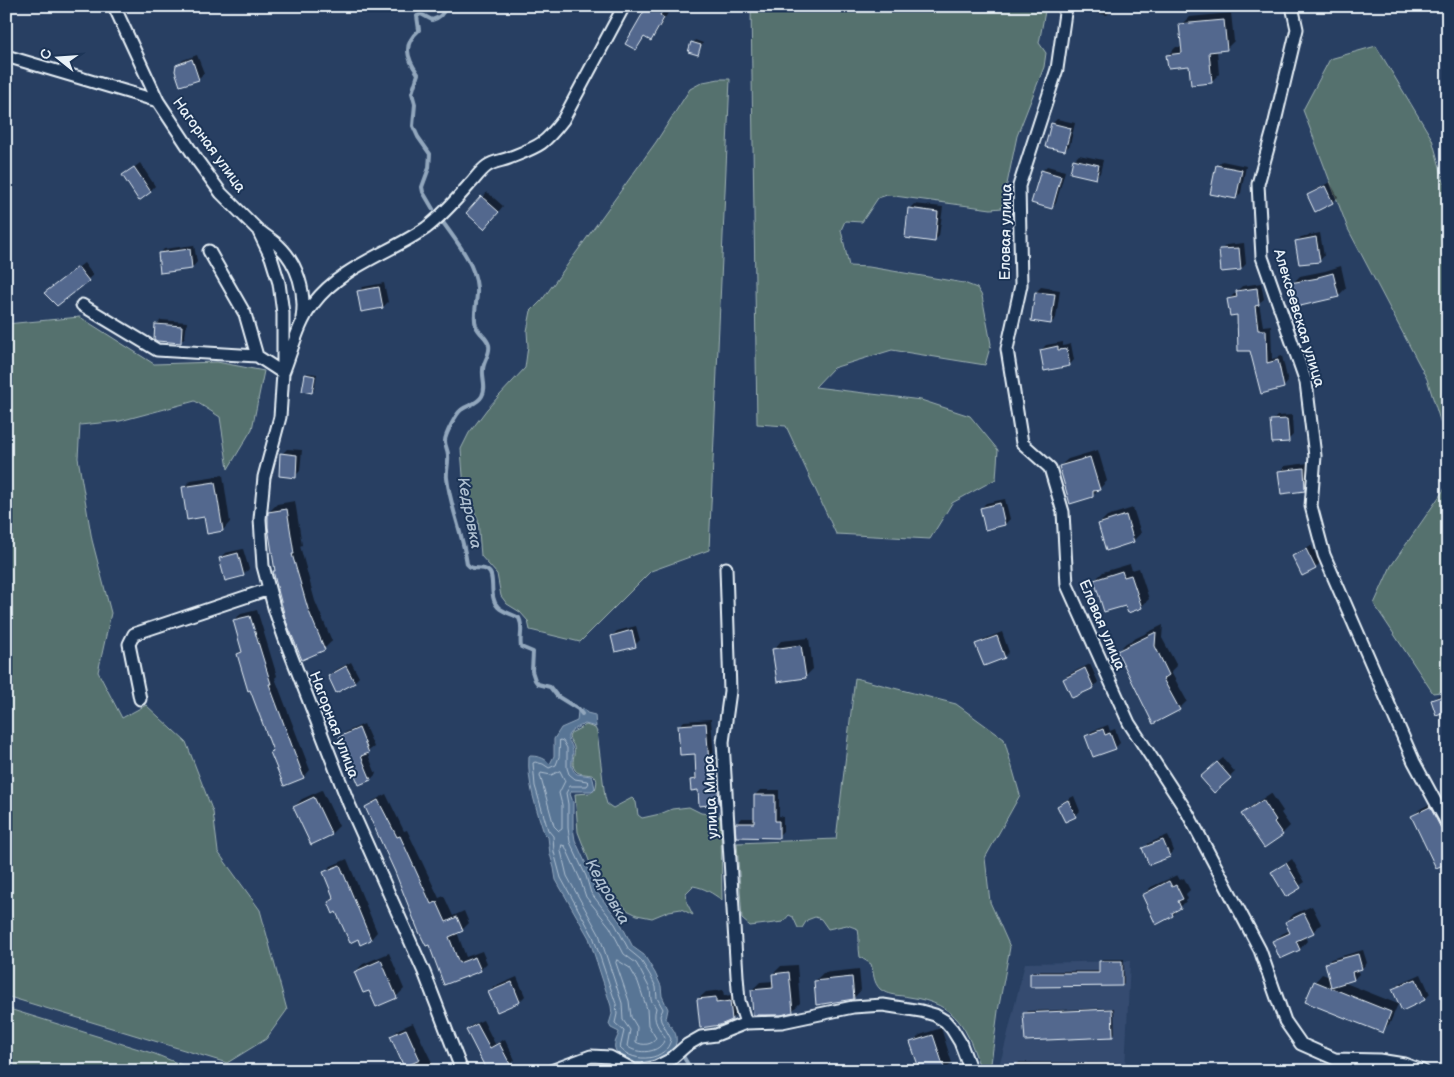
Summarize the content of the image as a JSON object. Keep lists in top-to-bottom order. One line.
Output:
{"streets":{"street":["Нагорная улица","Еловая улица","Алексеевская улица","улица Мира"]},"water":["Кедровка"],"north":"left"}
